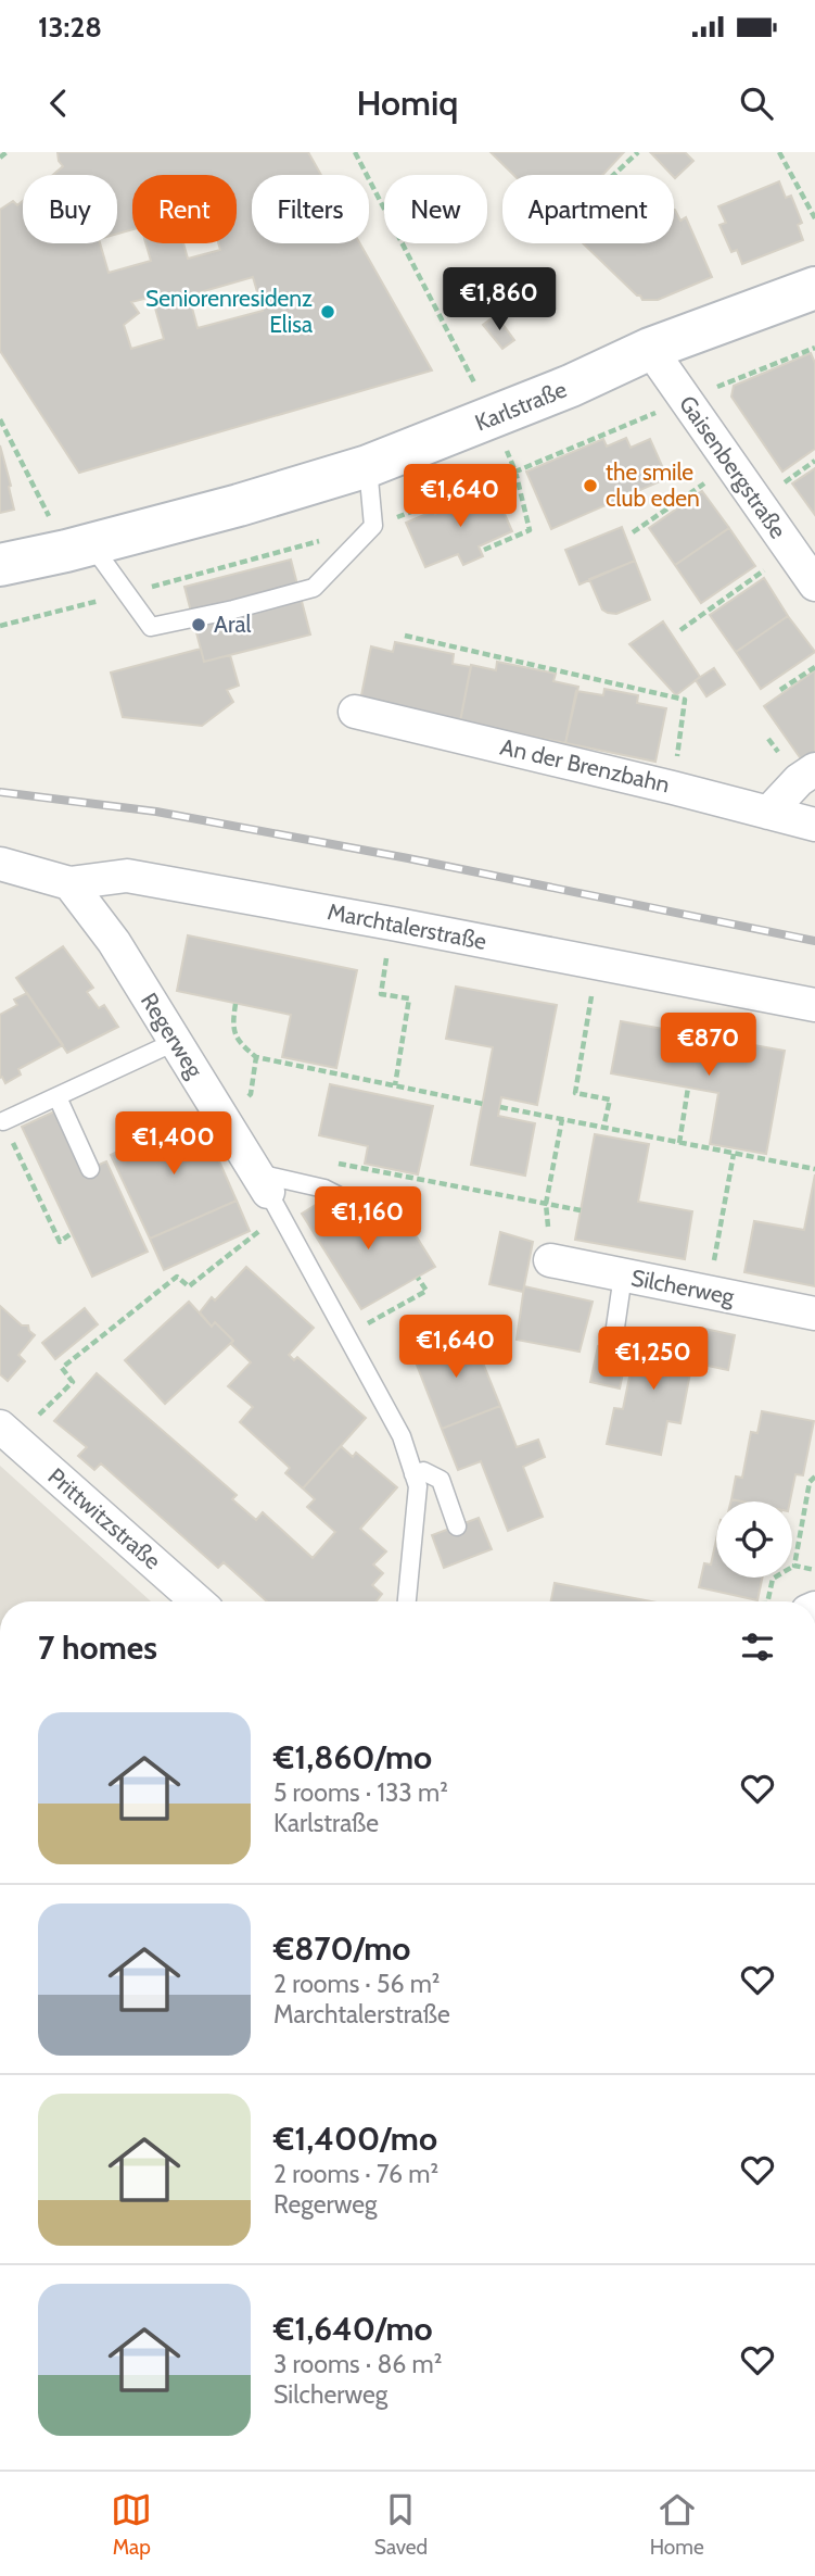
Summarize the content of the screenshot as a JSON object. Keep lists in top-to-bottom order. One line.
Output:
{"streets":{"main road":["Karlstraße"],"street":["Gaisenbergstraße","An der Brenzbahn","Marchtalerstraße","Regerweg","Silcherweg","Prittwitzstraße"]},"crossings":[["Karlstraße","Gaisenbergstraße"],["Marchtalerstraße","Regerweg"]],"places":["Seniorenresidenz Elisa","the smile club eden","Aral"],"page":{"status":"13:28","header":"Homiq","chip":["Buy","Rent","Filters","New","Apartment"],"price":["€1,860","€1,640","€870","€1,400","€1,160","€1,640","€1,250"],"heading":"7 homes","list":[{"name":"€1,860/mo","note":"5 rooms · 133 m² · Karlstraße"},{"name":"€870/mo","note":"2 rooms · 56 m² · Marchtalerstraße"},{"name":"€1,400/mo","note":"2 rooms · 76 m² · Regerweg"},{"name":"€1,640/mo","note":"3 rooms · 86 m² · Silcherweg"}],"tabs":["Map","Saved","Home"]}}
